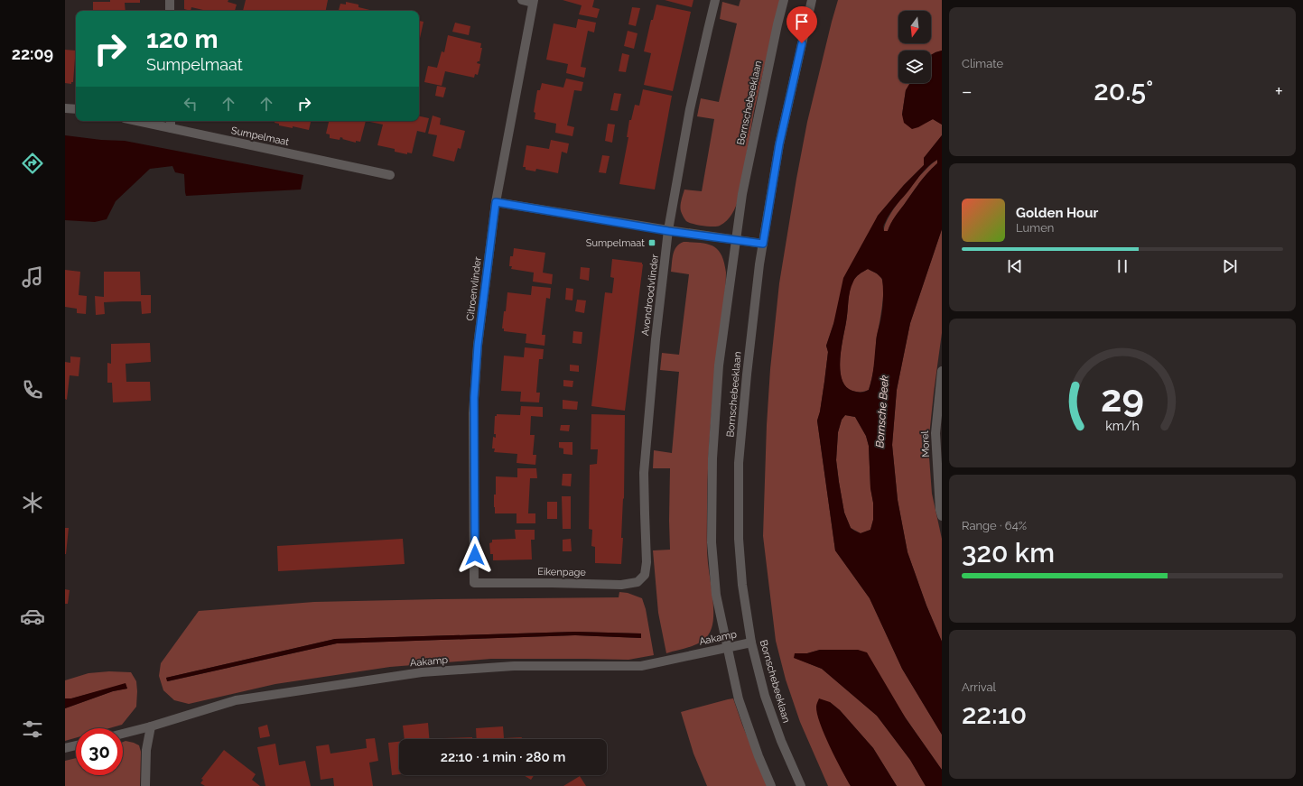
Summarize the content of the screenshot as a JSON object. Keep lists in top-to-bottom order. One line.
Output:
{"streets":{"street":["Bornschebeeklaan","Sumpelmaat","Citroenvlinder","Avondroodvlinder","Morel","Eikenpage","Aakamp"]},"crossings":[["Bornschebeeklaan","Aakamp"],["Citroenvlinder","Eikenpage"],["Avondroodvlinder","Eikenpage"]],"water":["Bornsche Beek"],"places":{"transit":["Sumpelmaat"]},"north":"bottom","page":{"tabs":"22:09","tile":["Climate",["Range · 64%","320 km"],["Arrival","22:10"]],"turn":["120 m","Sumpelmaat"],"heat":["−","20.5°","+"],"song":["Golden Hour","Lumen"],"limit":"30","trip":"22:10 · 1 min · 280 m","gauge":["29","km/h"]}}
